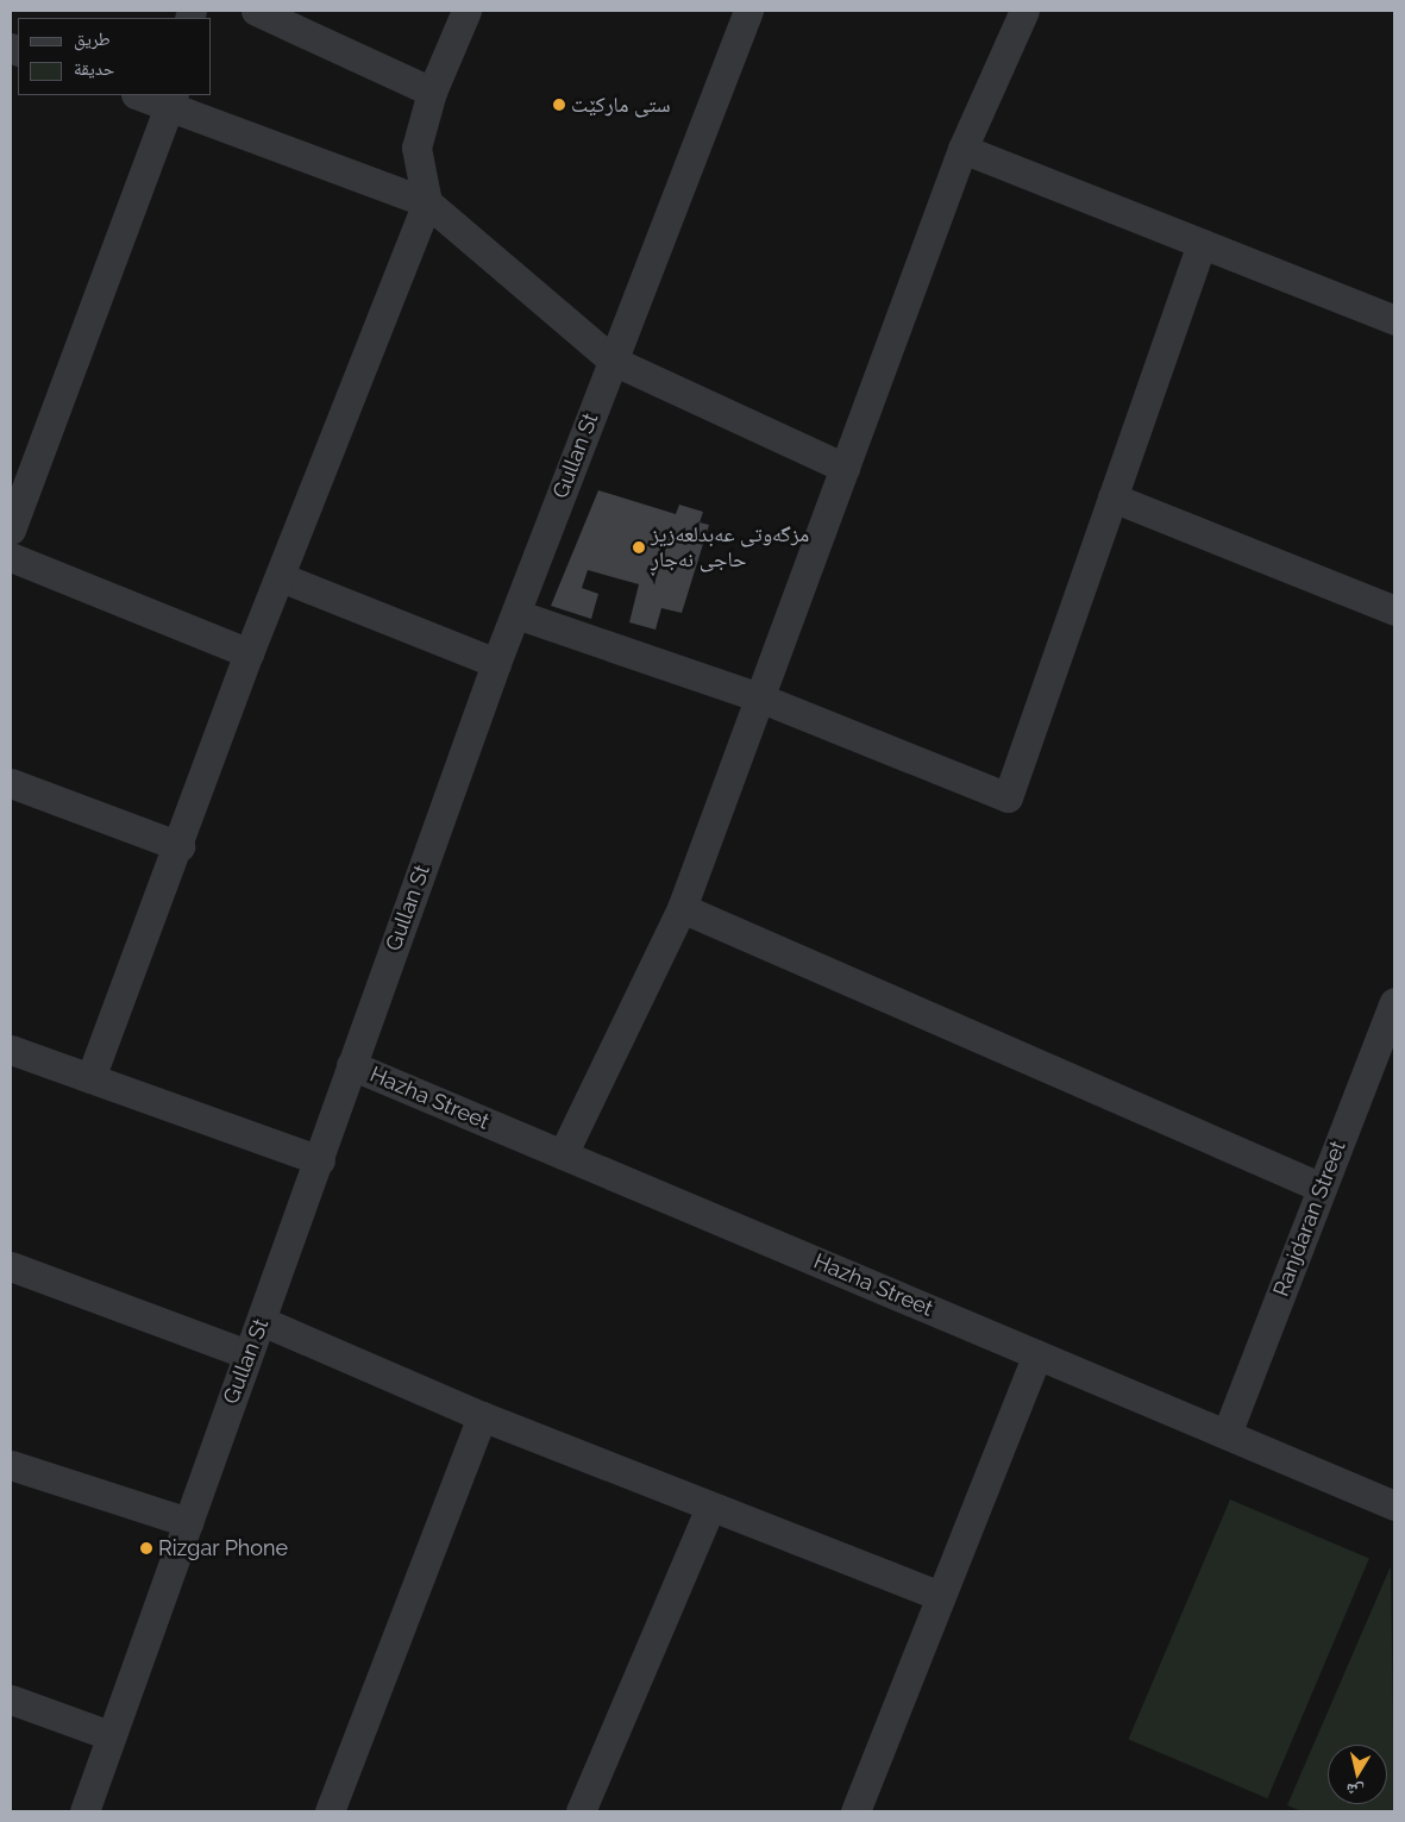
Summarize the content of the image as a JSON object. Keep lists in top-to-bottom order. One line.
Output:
{"streets":{"street":["Gullan St","Hazha Street","Ranjdaran Street"]},"crossings":[["Gullan St","Hazha Street"],["Hazha Street","Ranjdaran Street"]],"places":["ستی مارکێت","مزگەوتی عەبدلعەزیز حاجی نەجاڕ","Rizgar Phone"],"legend":["طريق","حديقة"],"north":"bottom"}
